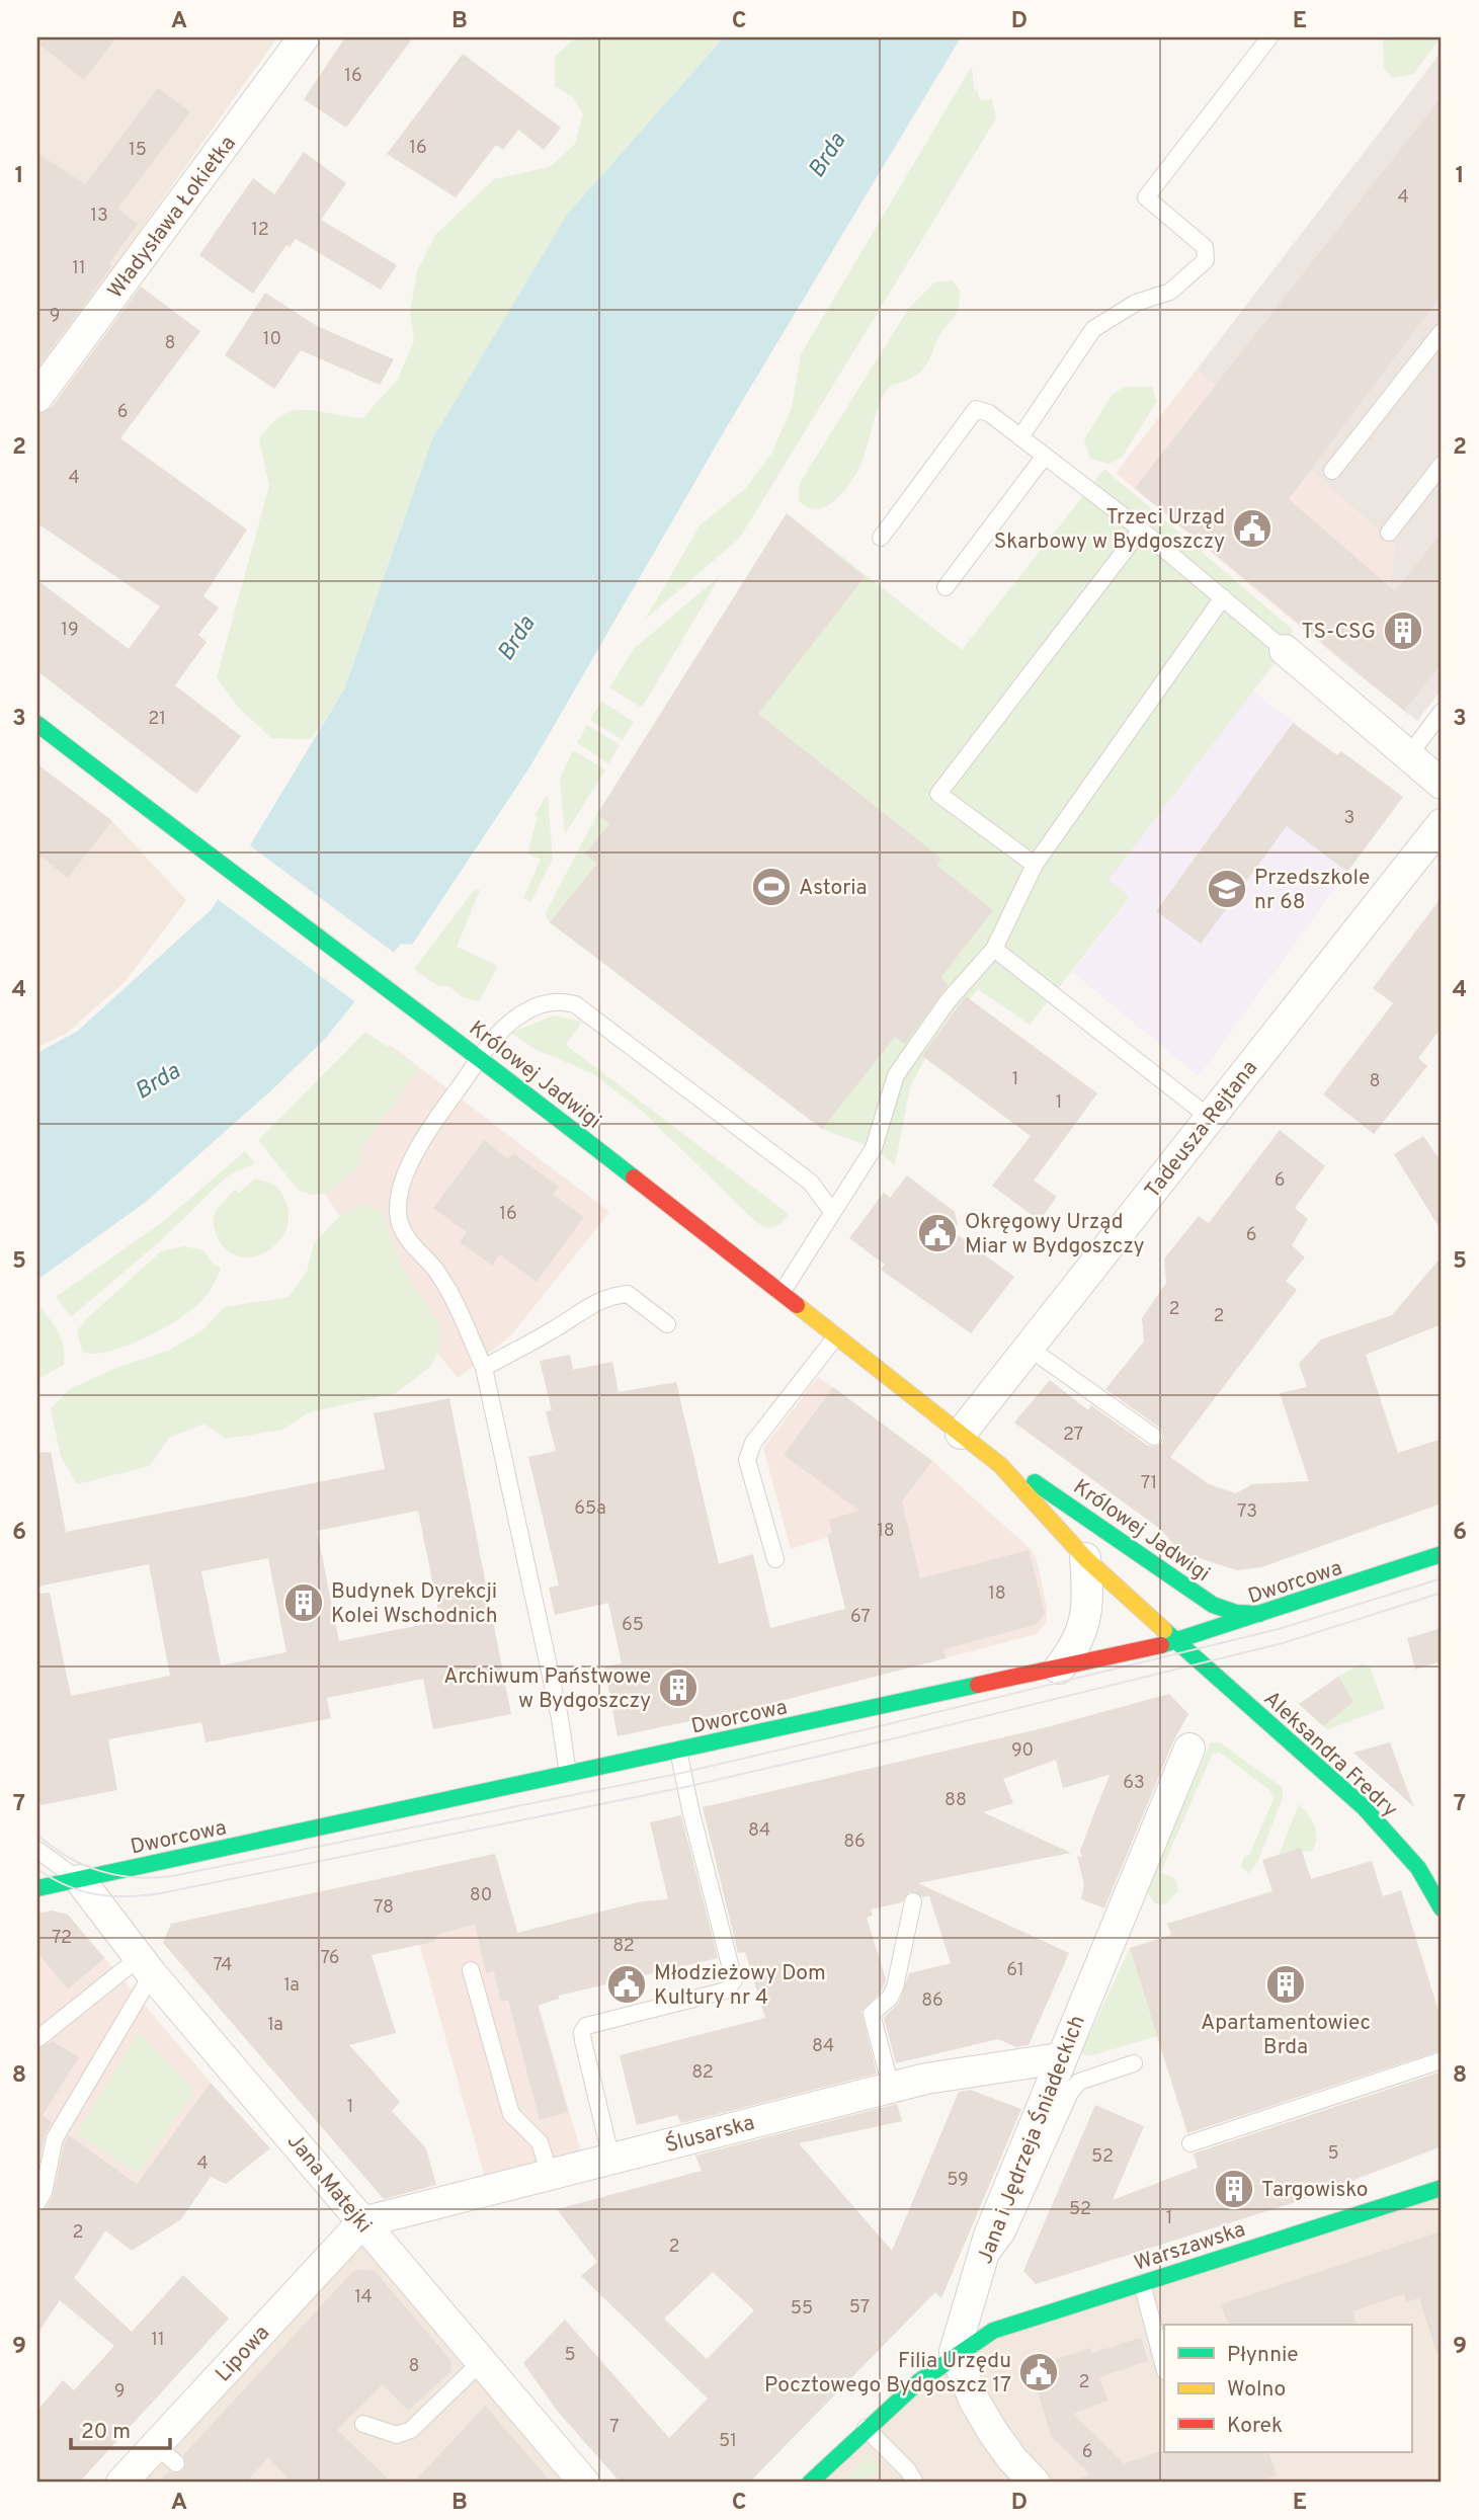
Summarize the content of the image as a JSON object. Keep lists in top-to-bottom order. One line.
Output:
{"streets":{"street":["Władysława Łokietka","Królowej Jadwigi","Tadeusza Rejtana","Dworcowa","Aleksandra Fredry","Ślusarska","Jana i Jędrzeja Śniadeckich","Jana Matejki","Warszawska","Lipowa"]},"crossings":[["Królowej Jadwigi","Tadeusza Rejtana"],["Królowej Jadwigi","Dworcowa"],["Królowej Jadwigi","Aleksandra Fredry"],["Dworcowa","Aleksandra Fredry"],["Dworcowa","Jana Matejki"],["Ślusarska","Jana i Jędrzeja Śniadeckich"],["Ślusarska","Jana Matejki"],["Ślusarska","Lipowa"],["Jana i Jędrzeja Śniadeckich","Warszawska"],["Jana Matejki","Lipowa"]],"water":["Brda"],"places":{"public building":["Trzeci Urząd Skarbowy w Bydgoszczy","Okręgowy Urząd Miar w Bydgoszczy","Młodzieżowy Dom Kultury nr 4","Filia Urzędu Pocztowego Bydgoszcz 17"],"building":["TS-CSG","Budynek Dyrekcji Kolei Wschodnich","Archiwum Państwowe w Bydgoszczy","Apartamentowiec Brda","Targowisko"],"sports":["Astoria"],"school or university":["Przedszkole nr 68"]},"house_numbers":["16","16","15","4","13","12","11","9","10","8","6","4","19","21","3","1","8","1","6","16","6","2","2","27","71","65a","73","18","18","67","65","90","63","88","84","86","80","78","72","82","76","74","61","1a","86","1a","84","82","1","5","52","4","59","52","1","2","2","14","57","55","11","5","8","2","9","7","51","6"],"legend":["Płynnie","Wolno","Korek"],"scale_bar":"20 m","grid":{"columns":["A","B","C","D","E"],"rows":["1","2","3","4","5","6","7","8","9"]}}
